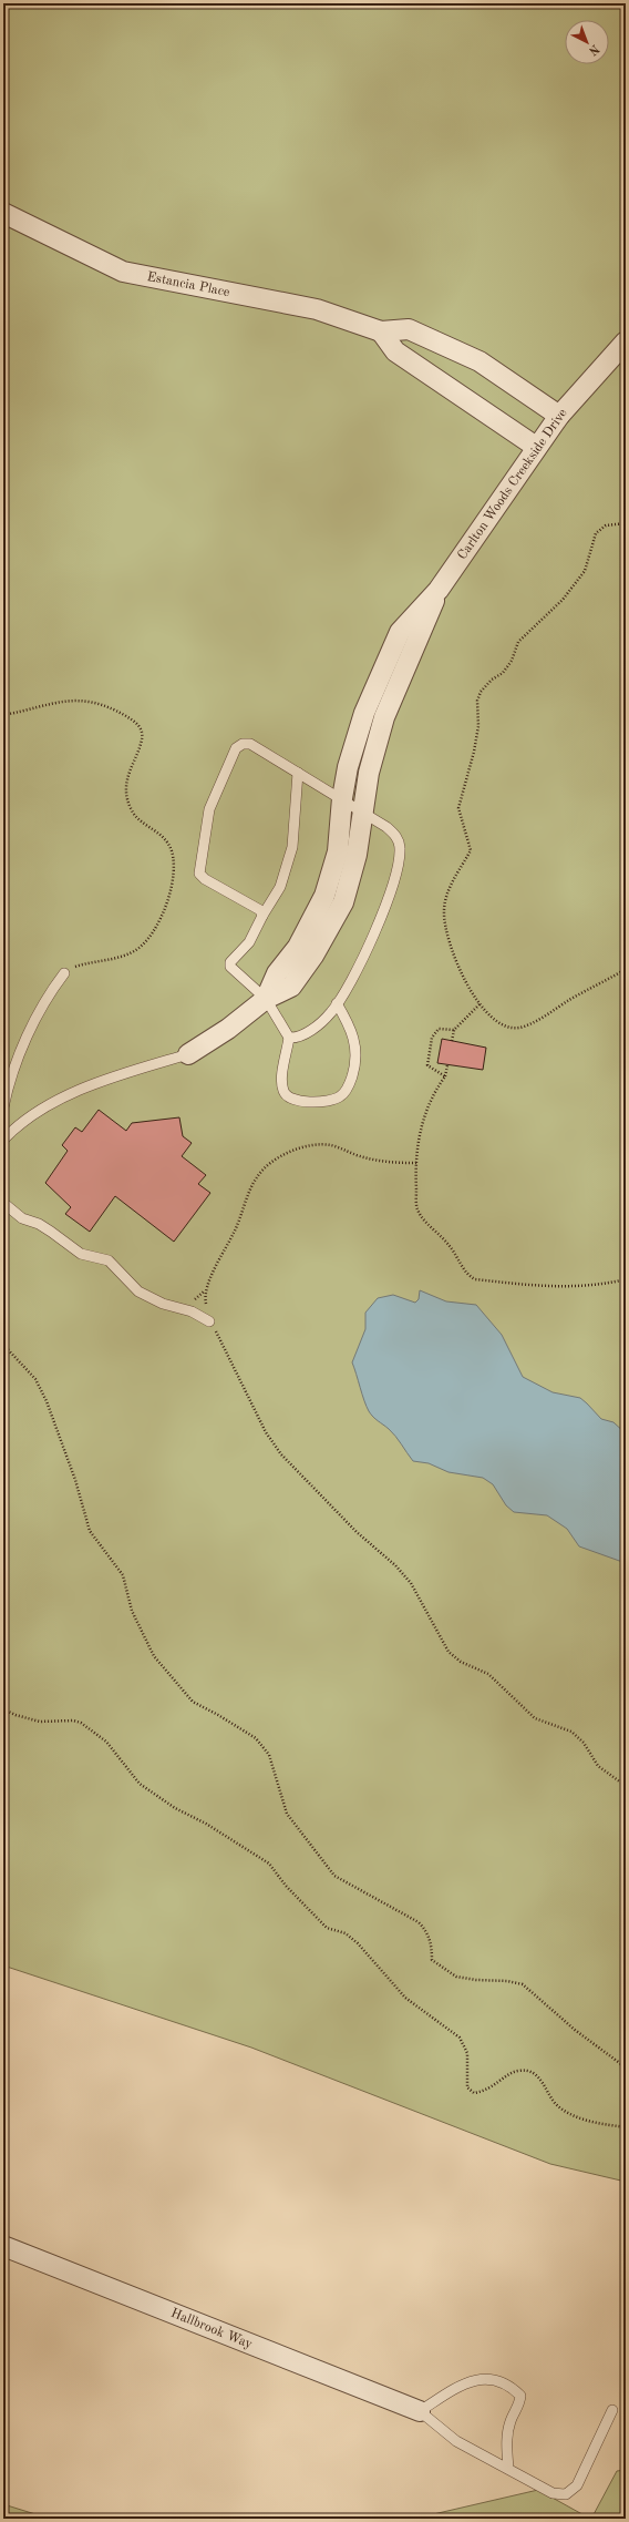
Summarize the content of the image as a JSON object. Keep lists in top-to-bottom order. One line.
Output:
{"streets":{"street":["Estancia Place","Carlton Woods Creekside Drive","Hallbrook Way"]},"crossings":[["Estancia Place","Carlton Woods Creekside Drive"]],"north":"bottom right"}
